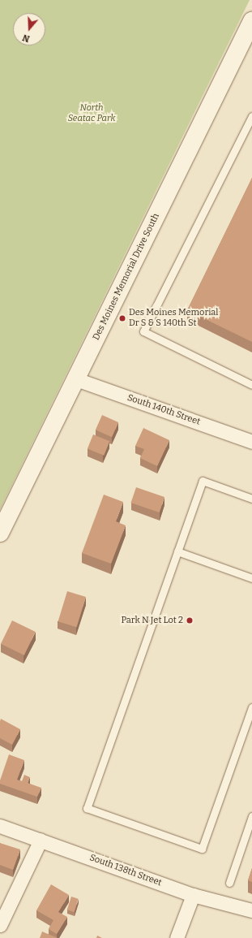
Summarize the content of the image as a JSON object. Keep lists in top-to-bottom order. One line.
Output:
{"streets":{"main road":["Des Moines Memorial Drive South"],"street":["South 140th Street","South 138th Street"]},"crossings":[["Des Moines Memorial Drive South","South 140th Street"]],"parks":["North Seatac Park"],"places":["Des Moines Memorial Dr S & S 140th St","Park N Jet Lot 2"],"north":"bottom"}
